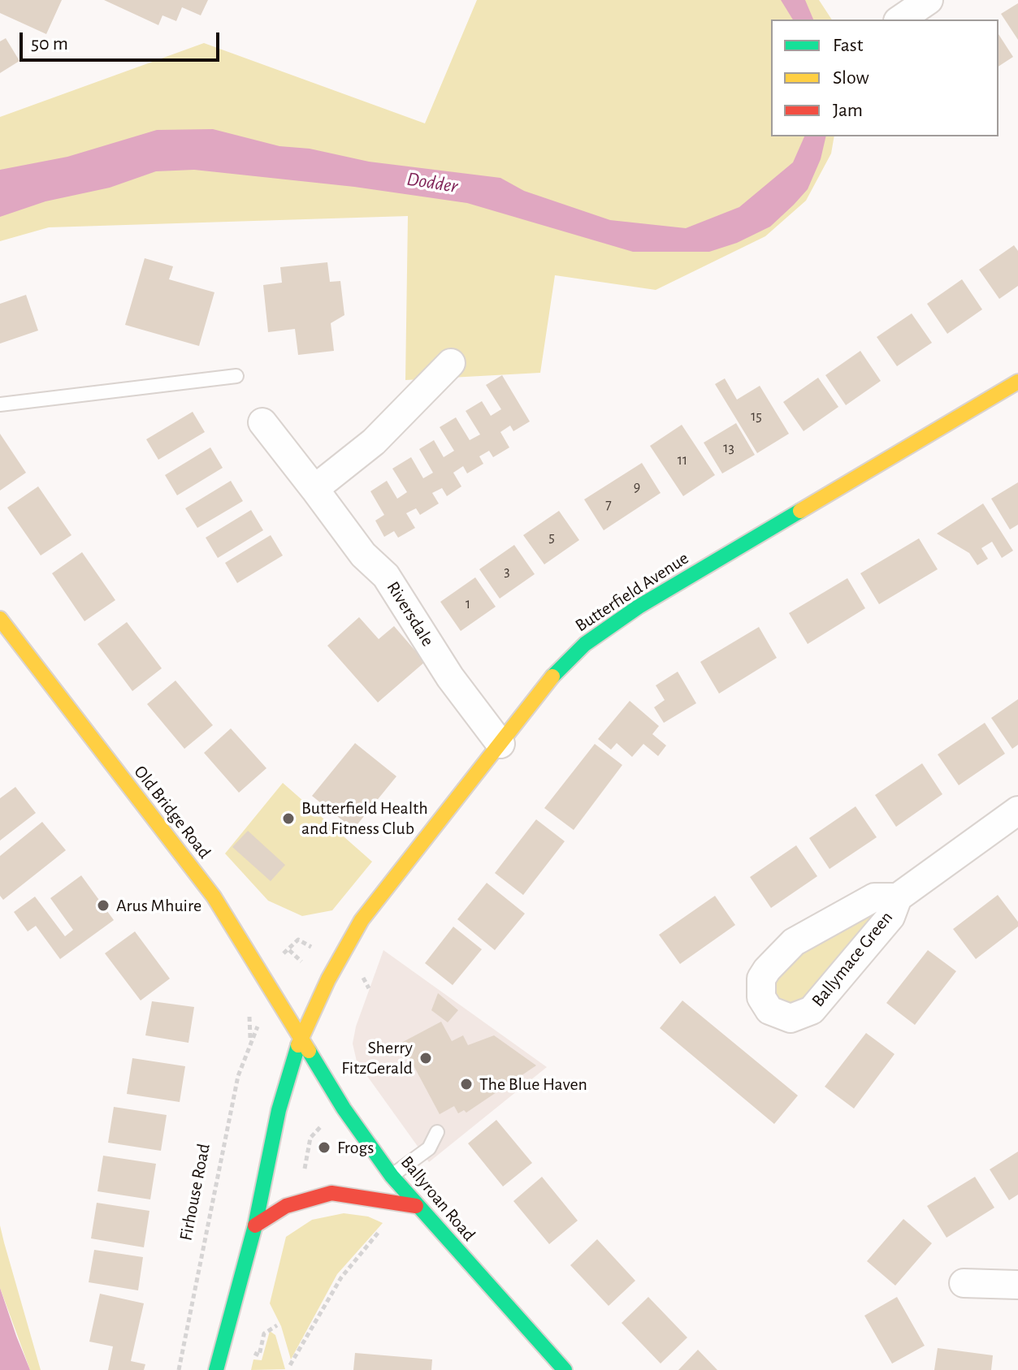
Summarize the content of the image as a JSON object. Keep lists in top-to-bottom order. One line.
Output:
{"streets":{"main road":["Butterfield Avenue","Old Bridge Road","Ballyroan Road"],"street":["Riversdale","Ballymace Green"],"path":["Firhouse Road"]},"crossings":[["Butterfield Avenue","Riversdale"],["Butterfield Avenue","Old Bridge Road"],["Butterfield Avenue","Ballyroan Road"],["Old Bridge Road","Ballyroan Road"]],"water":["Dodder"],"places":["Butterfield Health and Fitness Club","Arus Mhuire","Sherry FitzGerald","The Blue Haven","Frogs"],"house_numbers":["15","13","11","9","7","5","3","1"],"legend":["Fast","Slow","Jam"],"scale_bar":"50 m"}
